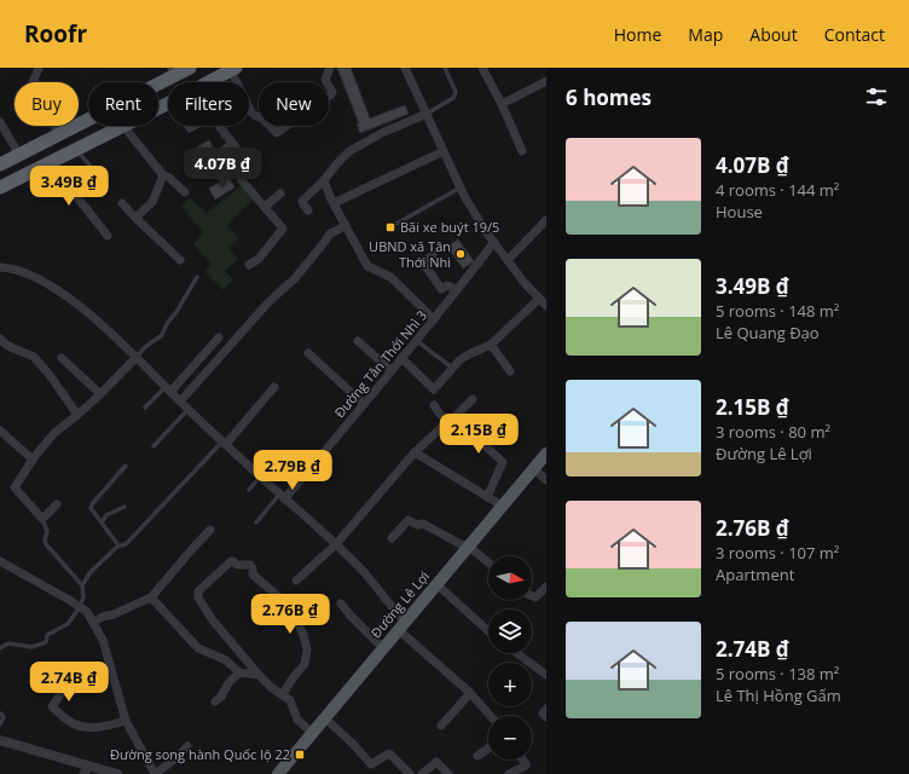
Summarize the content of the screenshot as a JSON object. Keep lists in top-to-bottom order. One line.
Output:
{"streets":{"main road":["Đường Lê Lợi"],"street":["Đường Tân Thới Nhì 3"]},"places":{"transit":["Bãi xe buýt 19/5","Đường song hành Quốc lộ 22"],"other":["UBND xã Tân Thới Nhì"]},"north":"right","page":{"header":"Roofr","nav":["Home","Map","About","Contact"],"heading":"6 homes","chip":["Buy","Rent","Filters","New"],"list":[{"name":"4.07B ₫","note":"4 rooms · 144 m² · House"},{"name":"3.49B ₫","note":"5 rooms · 148 m² · Lê Quang Đạo"},{"name":"2.15B ₫","note":"3 rooms · 80 m² · Đường Lê Lợi"},{"name":"2.76B ₫","note":"3 rooms · 107 m² · Apartment"},{"name":"2.74B ₫","note":"5 rooms · 138 m² · Lê Thị Hồng Gấm"}],"price":["4.07B ₫","3.49B ₫","2.15B ₫","2.79B ₫","2.76B ₫","2.74B ₫"],"map_buttons":["+","−"]}}
